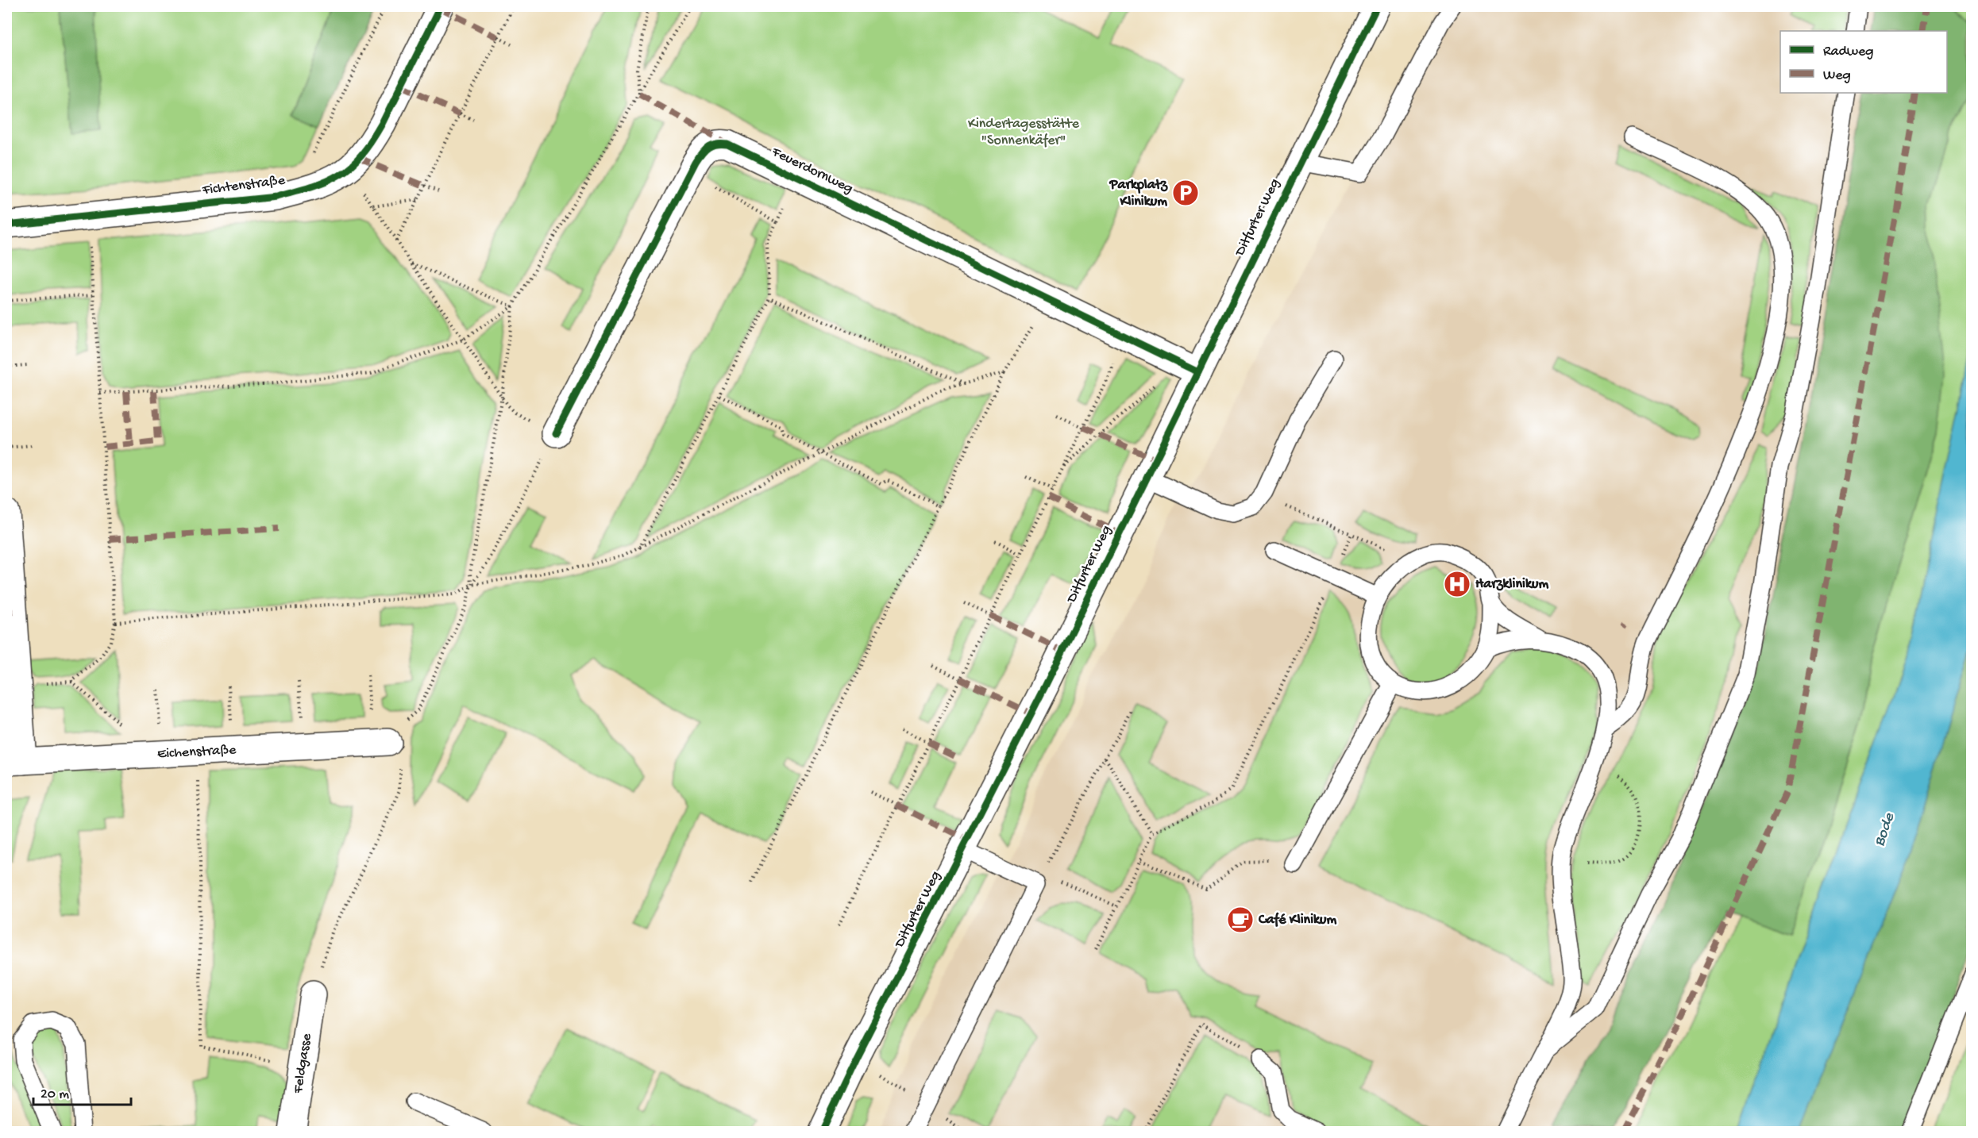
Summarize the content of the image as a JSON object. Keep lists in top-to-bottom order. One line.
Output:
{"streets":{"street":["Feuerdornweg","Fichtenstraße","Ditfurter Weg","Eichenstraße","Feldgasse"]},"crossings":[["Feuerdornweg","Ditfurter Weg"]],"water":["Bode"],"parks":["Kindertagesstätte \"Sonnenkäfer\""],"places":{"parking":["Parkplatz Klinikum"],"hospital":["Harzklinikum"],"cafe":["Café Klinikum"]},"legend":["Radweg","Weg"],"scale_bar":"20 m"}
